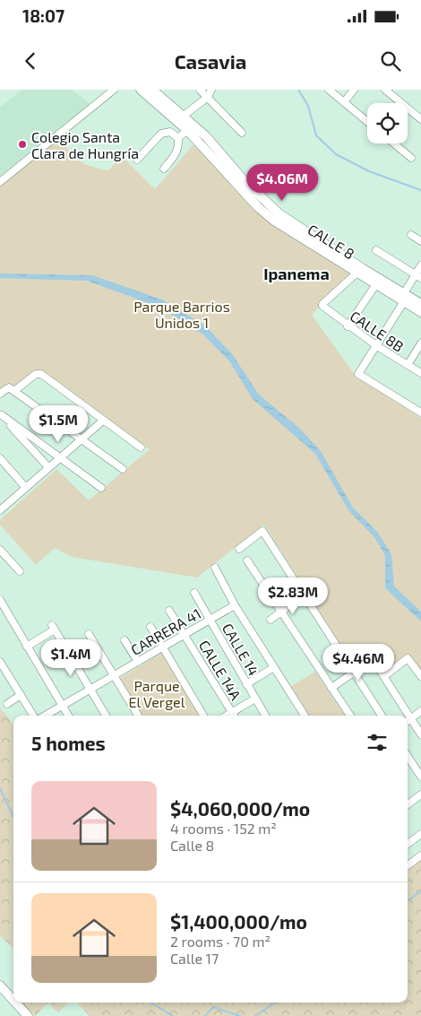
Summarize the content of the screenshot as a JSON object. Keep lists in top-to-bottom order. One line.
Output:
{"streets":{"main road":["CALLE 8"],"street":["CALLE 8B","CARRERA 41","CALLE 14","CALLE 14A"]},"crossings":[["CALLE 8","CALLE 8B"],["CARRERA 41","CALLE 14"],["CARRERA 41","CALLE 14A"]],"districts":["Ipanema"],"parks":["Parque Barrios Unidos 1","Parque El Vergel"],"places":["Colegio Santa Clara de Hungría"],"page":{"status":"18:07","header":"Casavia","price":["$4.06M","$1.5M","$2.83M","$1.4M","$4.46M"],"heading":"5 homes","list":[{"name":"$4,060,000/mo","note":"4 rooms · 152 m² · Calle 8"},{"name":"$1,400,000/mo","note":"2 rooms · 70 m² · Calle 17"}]}}
